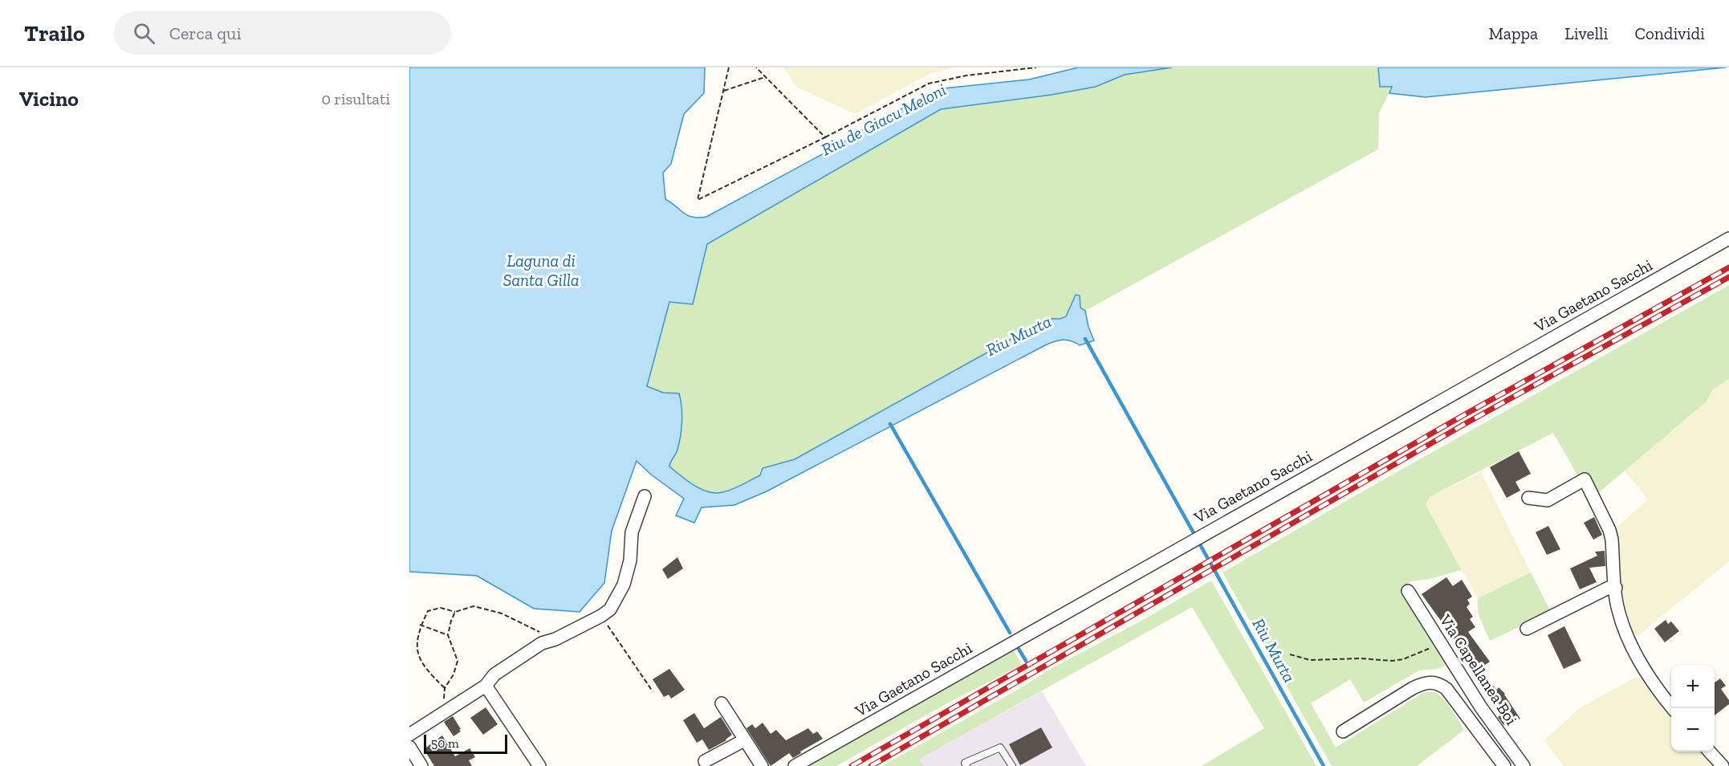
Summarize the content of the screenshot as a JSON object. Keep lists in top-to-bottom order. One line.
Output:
{"streets":{"street":["Via Gaetano Sacchi","Via Capellanea Boi"]},"water":["Riu de Giacu Meloni","Laguna di Santa Gilla","Riu Murta"],"scale_bar":"50 m","page":{"header":"Trailo","search":"Cerca qui","nav":["Mappa","Livelli","Condividi"],"heading":["Vicino","0 risultati"],"map_buttons":["+","−"],"scale":"50 m"}}
